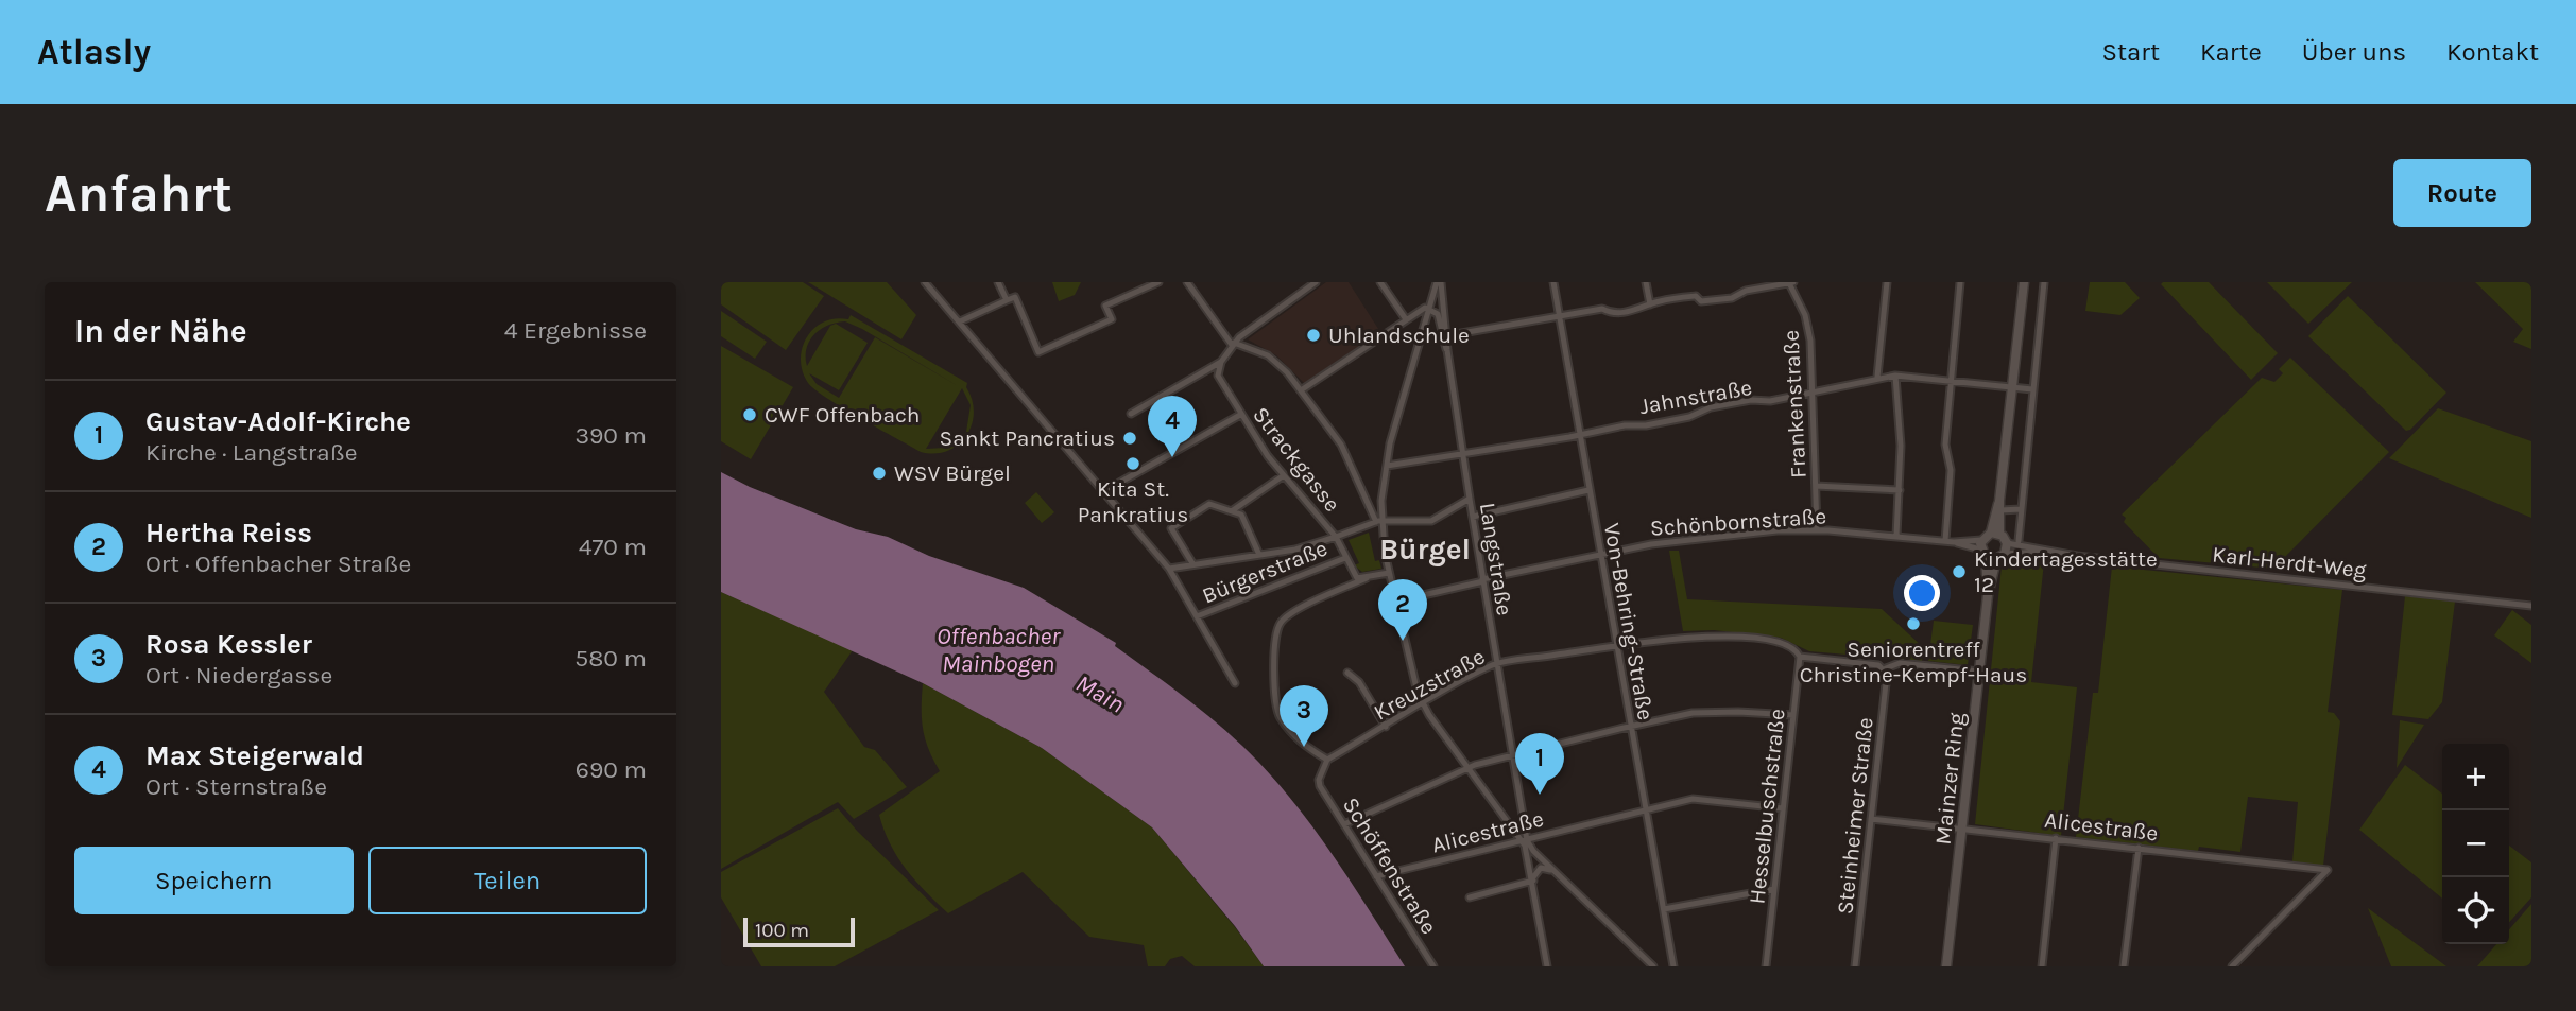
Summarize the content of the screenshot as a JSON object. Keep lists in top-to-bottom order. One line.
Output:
{"streets":{"street":["Jahnstraße","Frankenstraße","Strackgasse","Schönbornstraße","Langstraße","Karl-Herdt-Weg","Bürgerstraße","Von-Behring-Straße","Kreuzstraße","Mainzer Ring","Hesselbuschstraße","Steinheimer Straße","Alicestraße","Schöffenstraße"]},"crossings":[["Jahnstraße","Frankenstraße"],["Jahnstraße","Langstraße"],["Jahnstraße","Von-Behring-Straße"],["Frankenstraße","Schönbornstraße"],["Strackgasse","Bürgerstraße"],["Schönbornstraße","Langstraße"],["Schönbornstraße","Von-Behring-Straße"],["Schönbornstraße","Mainzer Ring"],["Langstraße","Kreuzstraße"],["Langstraße","Alicestraße"],["Karl-Herdt-Weg","Mainzer Ring"],["Von-Behring-Straße","Kreuzstraße"],["Von-Behring-Straße","Alicestraße"],["Kreuzstraße","Hesselbuschstraße"],["Kreuzstraße","Schöffenstraße"],["Mainzer Ring","Alicestraße"],["Hesselbuschstraße","Alicestraße"],["Steinheimer Straße","Alicestraße"],["Alicestraße","Schöffenstraße"]],"districts":["Bürgel"],"water":["Offenbacher Mainbogen","Main"],"places":["Uhlandschule","CWF Offenbach","Sankt Pancratius","Kita St. Pankratius","WSV Bürgel","Kindertagesstätte 12","Seniorentreff Christine-Kempf-Haus"],"scale_bar":"100 m","page":{"header":"Atlasly","nav":["Start","Karte","Über uns","Kontakt"],"buttons":["Route",["Speichern","Teilen"]],"title":"Anfahrt","heading":["In der Nähe","4 Ergebnisse"],"list":[{"mark":"1","name":"Gustav-Adolf-Kirche","note":"Kirche · Langstraße","value":"390 m"},{"mark":"2","name":"Hertha Reiss","note":"Ort · Offenbacher Straße","value":"470 m"},{"mark":"3","name":"Rosa Kessler","note":"Ort · Niedergasse","value":"580 m"},{"mark":"4","name":"Max Steigerwald","note":"Ort · Sternstraße","value":"690 m"}],"pins":["4","2","3","1"],"map_buttons":["+","−"],"scale":"100 m"}}
